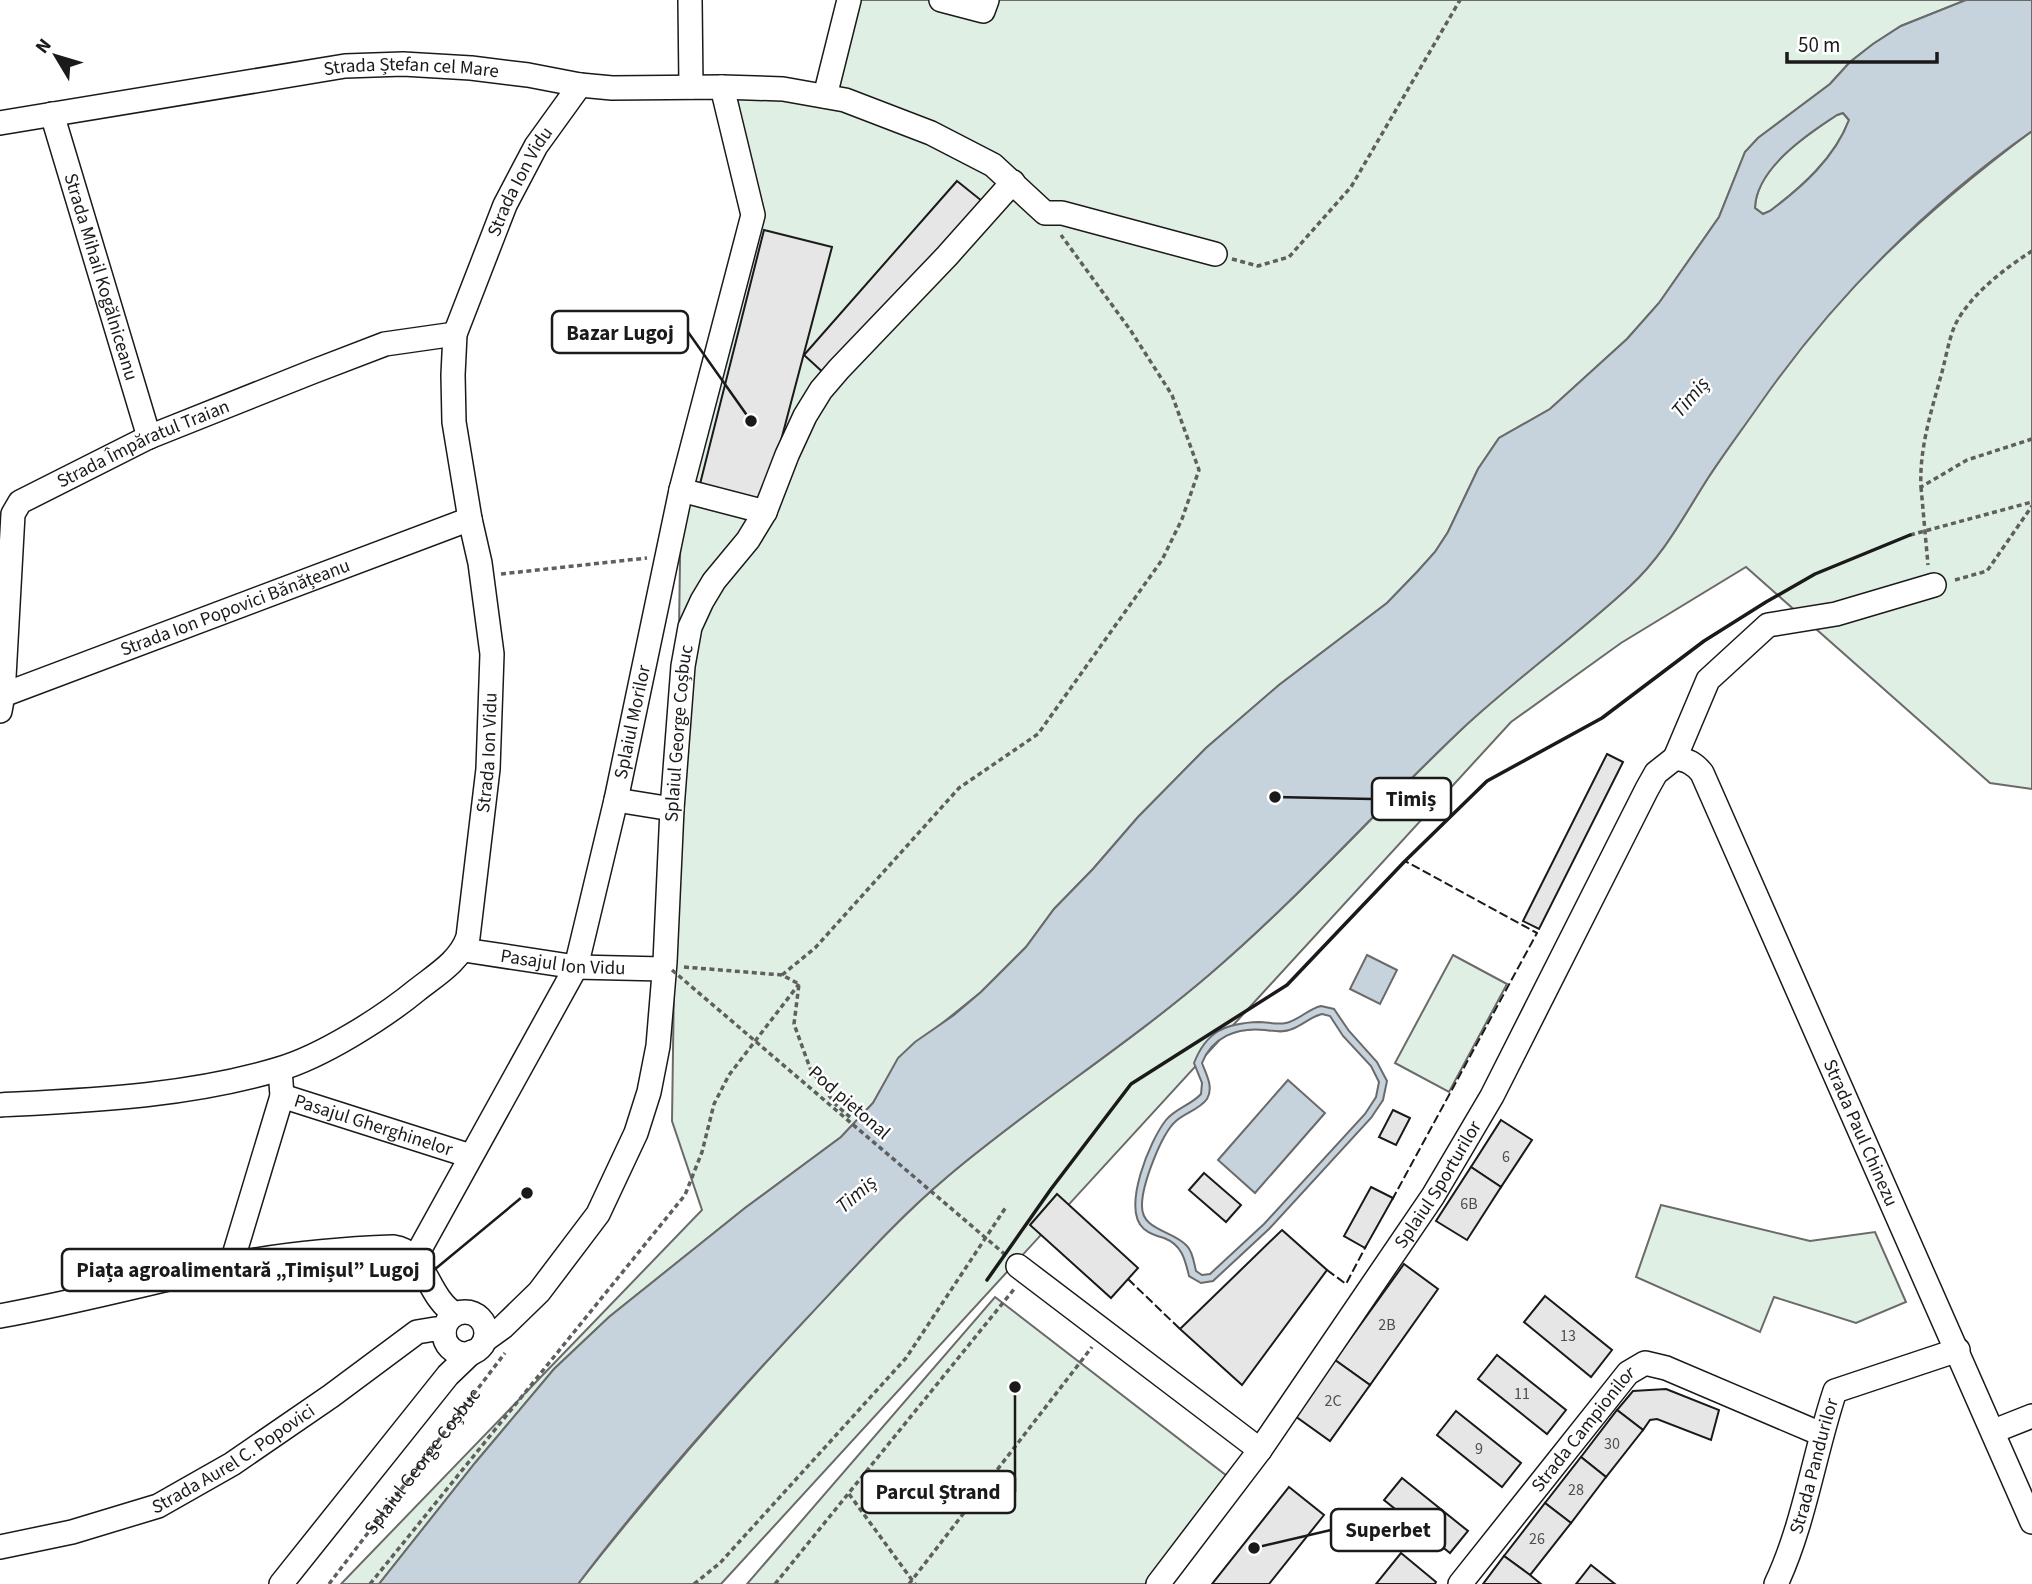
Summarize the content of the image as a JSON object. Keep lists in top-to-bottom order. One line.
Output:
{"streets":{"street":["Strada Ștefan cel Mare","Strada Ion Vidu","Strada Mihail Kogălniceanu","Strada Împăratul Traian","Strada Ion Popovici Bănățeanu","Splaiul Morilor","Splaiul George Coșbuc","Pasajul Ion Vidu","Pasajul Gherghinelor","Strada Paul Chinezu","Splaiul Sporturilor","Strada Campionilor","Strada Aurel C. Popovici","Strada Pandurilor"],"path":["Pod pietonal"]},"crossings":[["Strada Ștefan cel Mare","Strada Ion Vidu"],["Strada Ștefan cel Mare","Strada Mihail Kogălniceanu"],["Strada Ștefan cel Mare","Splaiul Morilor"],["Strada Ștefan cel Mare","Splaiul George Coșbuc"],["Strada Ion Vidu","Strada Împăratul Traian"],["Strada Ion Vidu","Strada Ion Popovici Bănățeanu"],["Strada Ion Vidu","Pasajul Ion Vidu"],["Strada Mihail Kogălniceanu","Strada Împăratul Traian"],["Strada Împăratul Traian","Strada Ion Popovici Bănățeanu"],["Splaiul Morilor","Pasajul Ion Vidu"],["Splaiul George Coșbuc","Pasajul Ion Vidu"],["Splaiul George Coșbuc","Pod pietonal"],["Splaiul George Coșbuc","Strada Aurel C. Popovici"],["Pasajul Ion Vidu","Pod pietonal"],["Strada Paul Chinezu","Splaiul Sporturilor"],["Strada Paul Chinezu","Strada Pandurilor"],["Strada Campionilor","Strada Pandurilor"]],"water":["Timiș"],"places":["Bazar Lugoj","Timiș","Piața agroalimentară „Timișul” Lugoj","Parcul Ștrand","Superbet"],"house_numbers":["6","6B","2B","13","11","2C","30","9","28","26"],"scale_bar":"50 m","north":"top left"}
